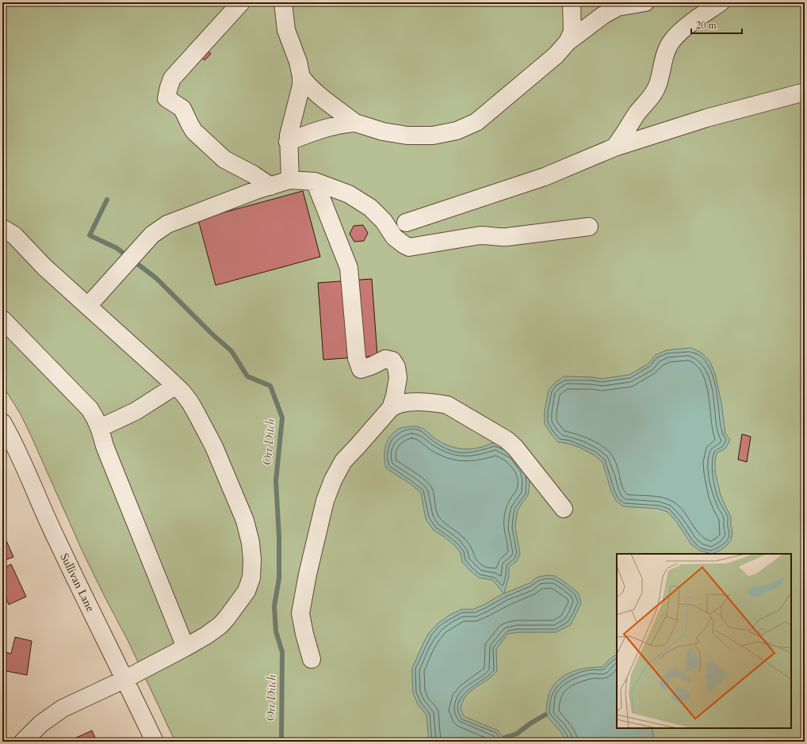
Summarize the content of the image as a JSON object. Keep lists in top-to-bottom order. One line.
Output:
{"streets":{"street":["Sullivan Lane"]},"water":["Orr Ditch"],"scale_bar":"20 m"}
